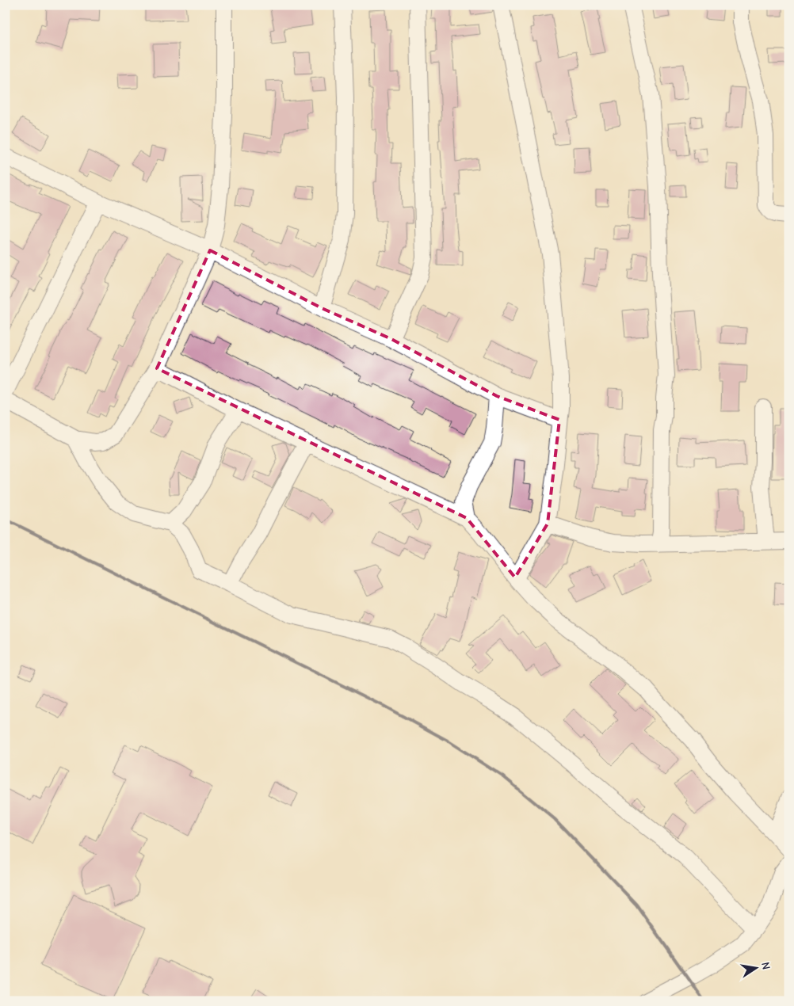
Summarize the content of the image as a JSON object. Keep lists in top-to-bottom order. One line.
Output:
{"north":"right"}
